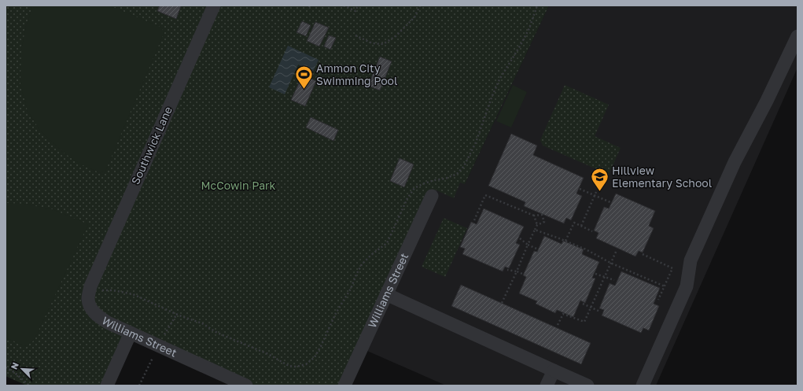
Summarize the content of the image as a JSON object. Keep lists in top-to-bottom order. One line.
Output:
{"streets":{"street":["Southwick Lane","Williams Street"]},"crossings":[["Southwick Lane","Williams Street"]],"parks":["McCowin Park"],"places":{"sports":["Ammon City Swimming Pool"],"school or university":["Hillview Elementary School"]},"north":"top left"}
